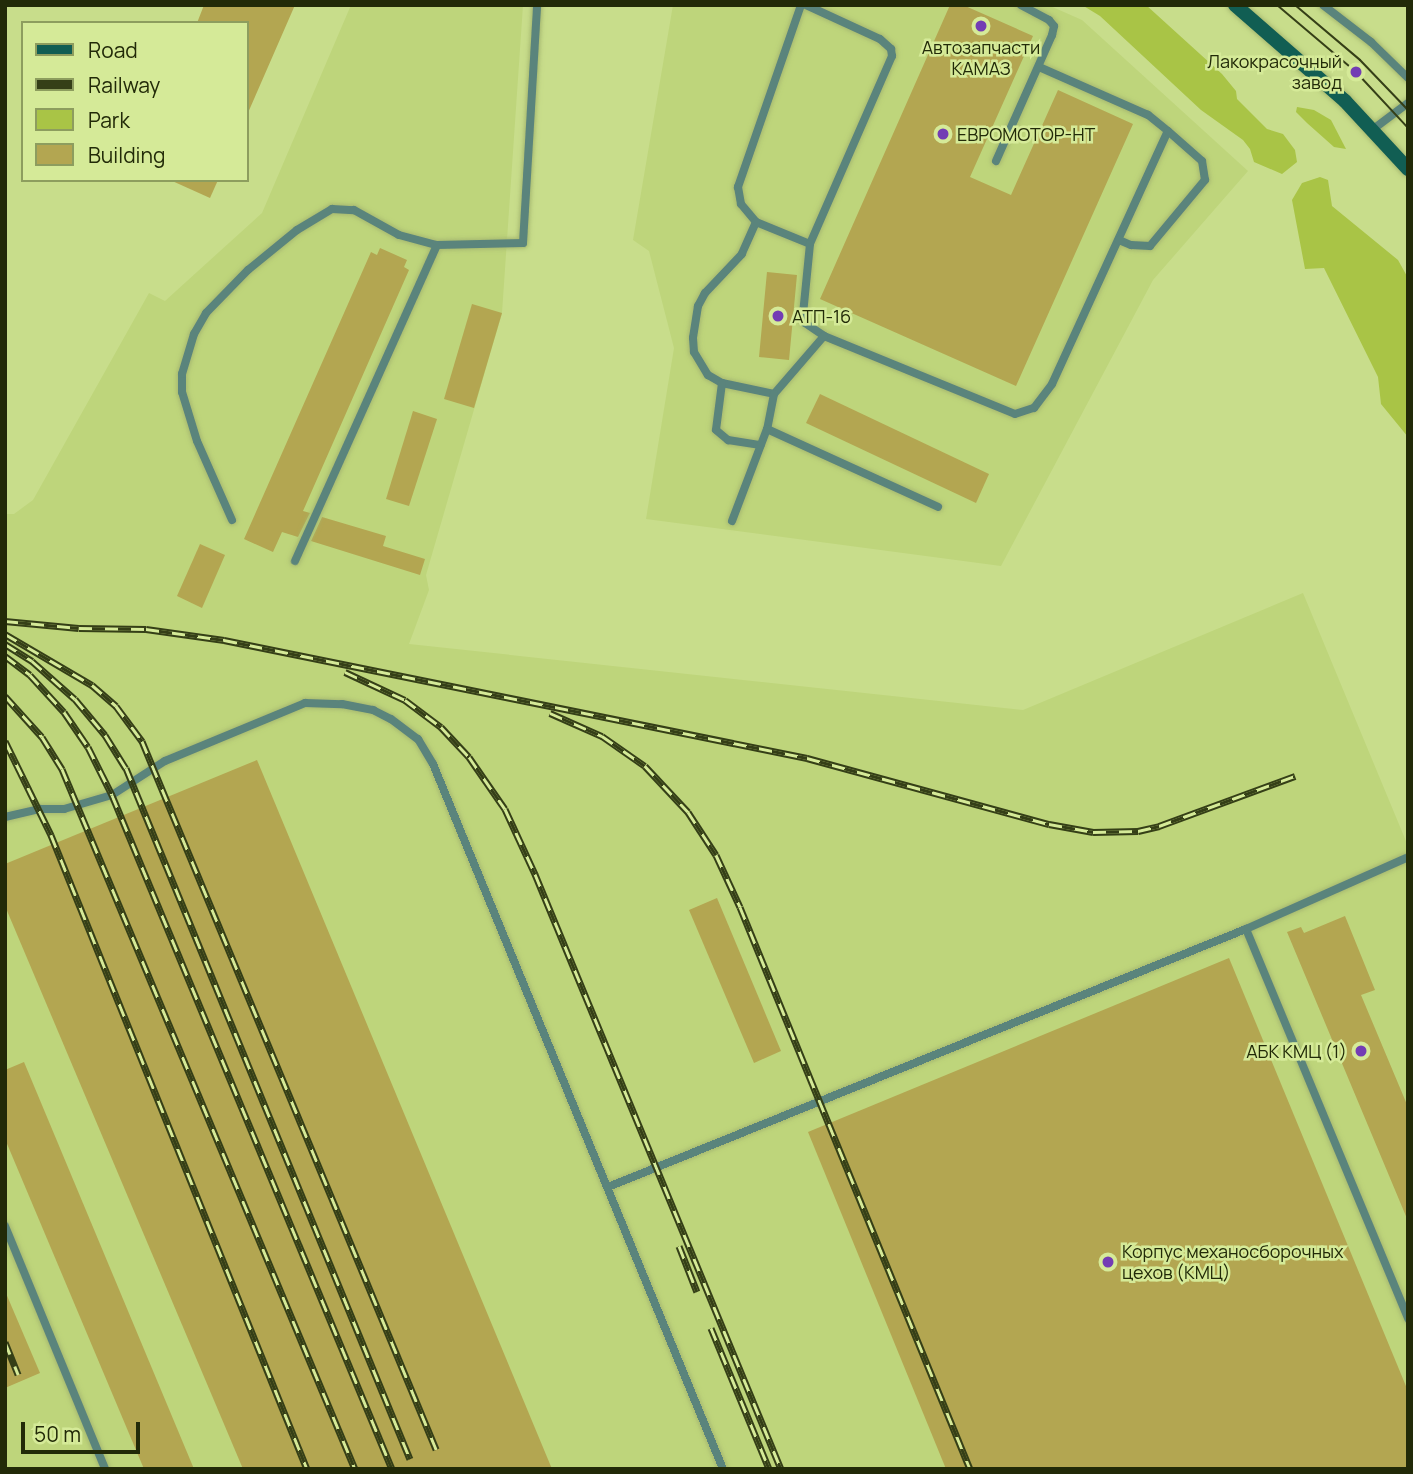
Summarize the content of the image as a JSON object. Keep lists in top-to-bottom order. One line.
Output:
{"places":["Автозапчасти КАМАЗ","Лакокрасочный завод","ЕВРОМОТОР-НТ","АТП-16","АБК КМЦ (1)","Корпус механосборочных цехов (КМЦ)"],"legend":["Road","Railway","Park","Building"],"scale_bar":"50 m"}
